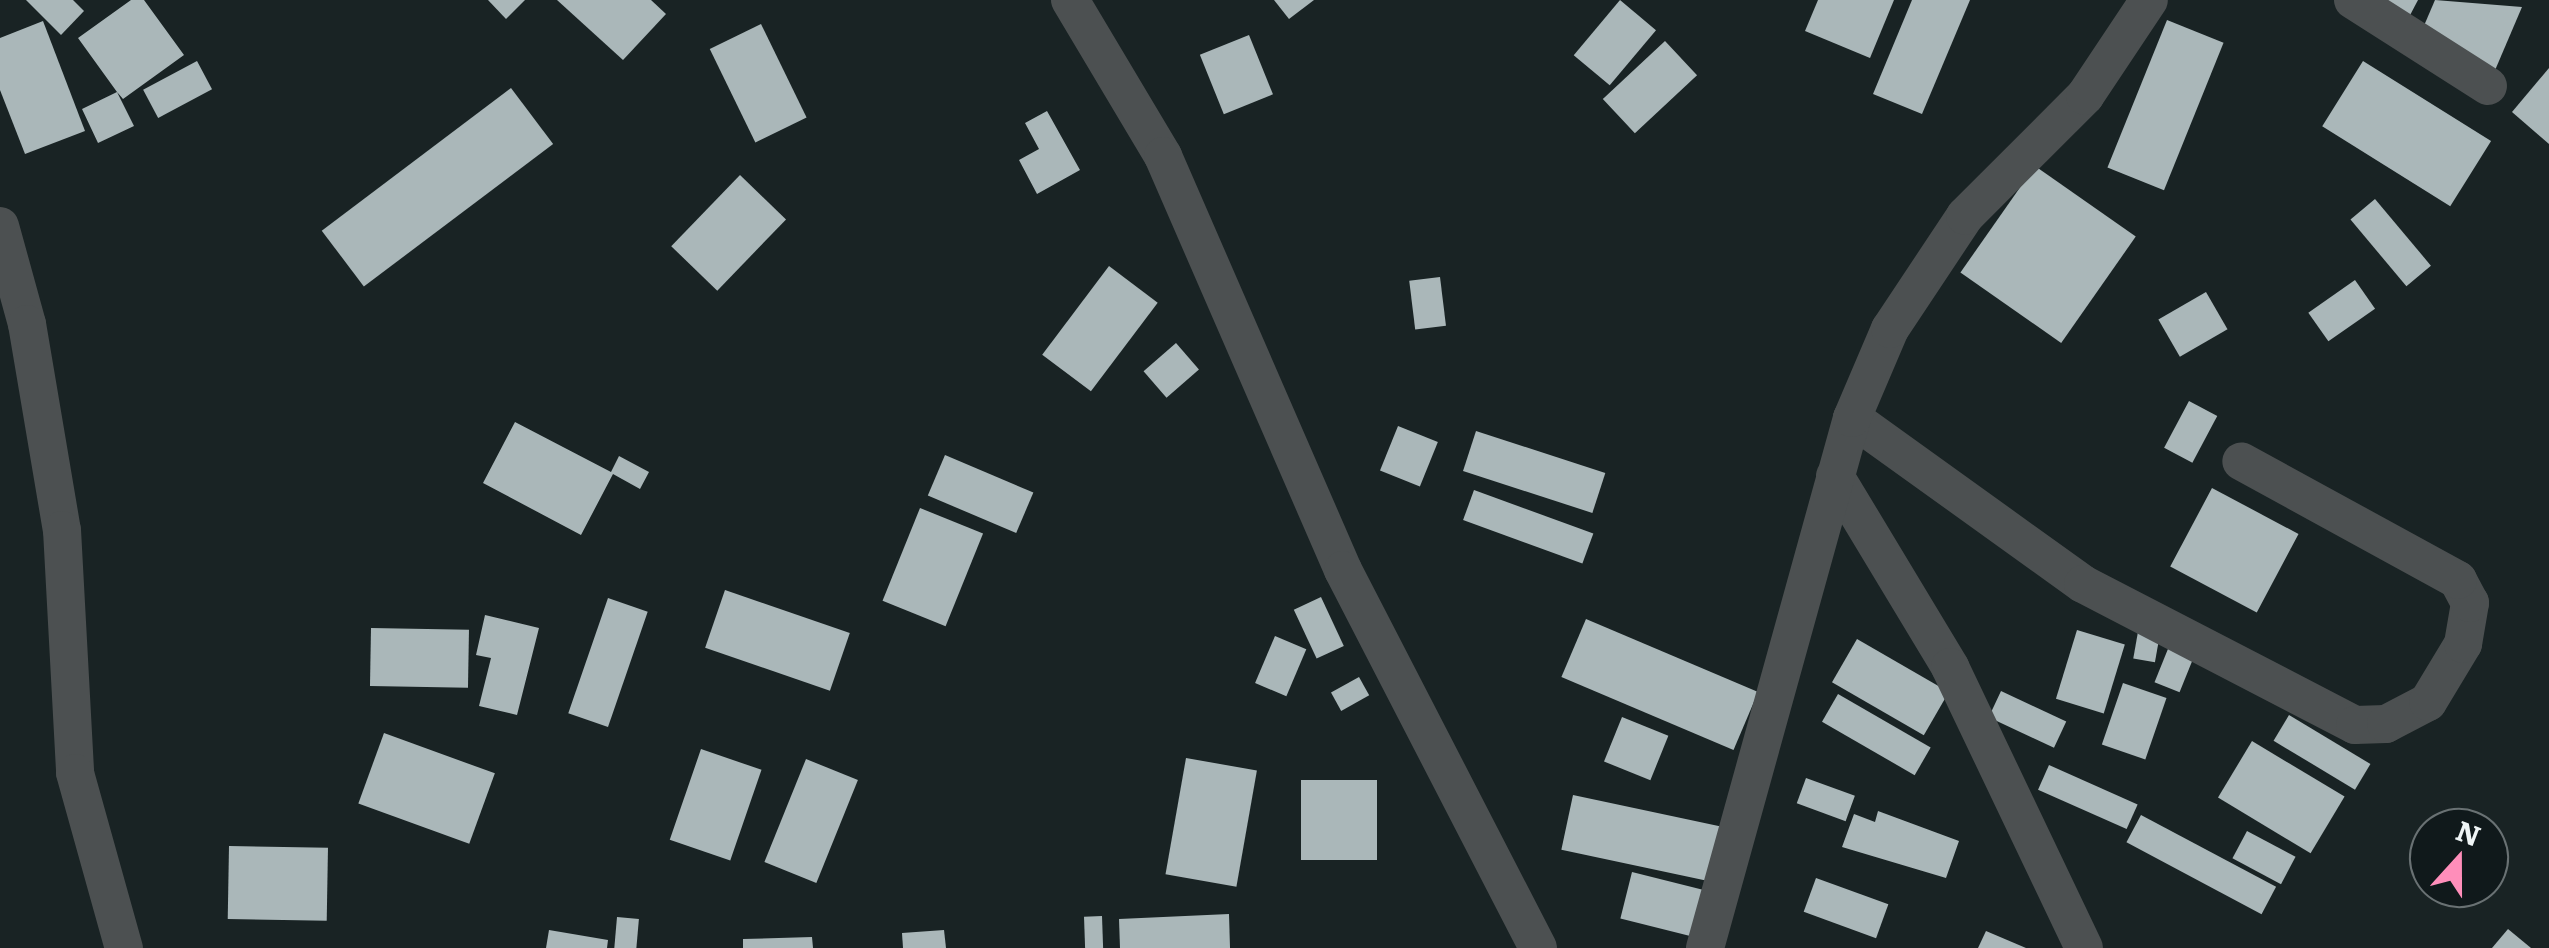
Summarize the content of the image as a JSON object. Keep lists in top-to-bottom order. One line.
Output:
{"north":"top"}
